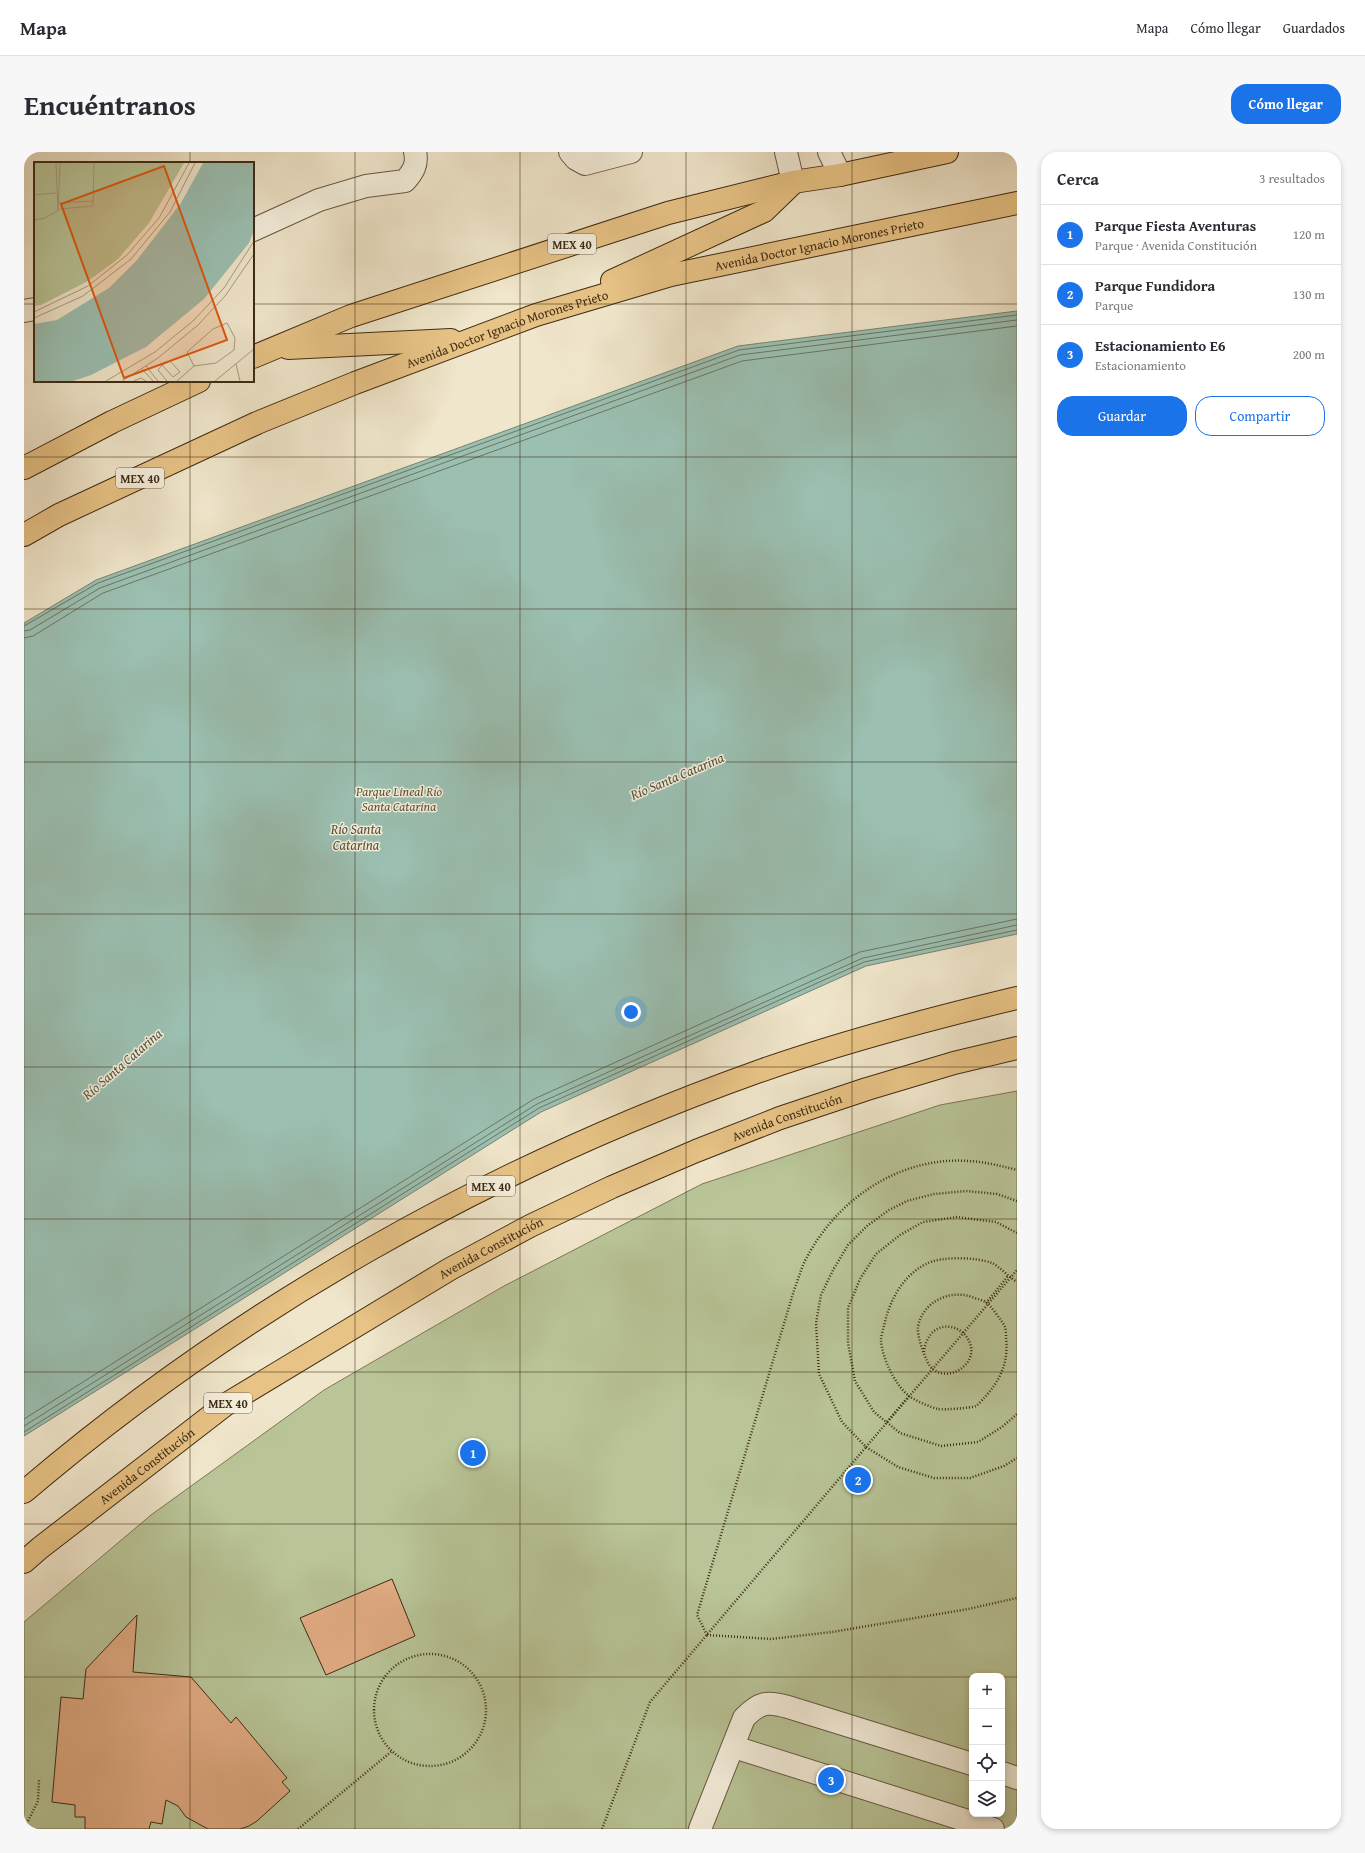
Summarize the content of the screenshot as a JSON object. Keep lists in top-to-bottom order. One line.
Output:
{"streets":{"highway":["MEX 40","Avenida Doctor Ignacio Morones Prieto","Avenida Constitución"]},"water":["Río Santa Catarina"],"parks":["Parque Lineal Río Santa Catarina"],"page":{"header":"Mapa","nav":["Mapa","Cómo llegar","Guardados"],"title":"Encuéntranos","buttons":["Cómo llegar",["Guardar","Compartir"]],"heading":["Cerca","3 resultados"],"list":[{"mark":"1","name":"Parque Fiesta Aventuras","note":"Parque · Avenida Constitución","value":"120 m"},{"mark":"2","name":"Parque Fundidora","note":"Parque","value":"130 m"},{"mark":"3","name":"Estacionamiento E6","note":"Estacionamiento","value":"200 m"}],"pins":["1","2","3"],"map_buttons":["+","−"]}}
